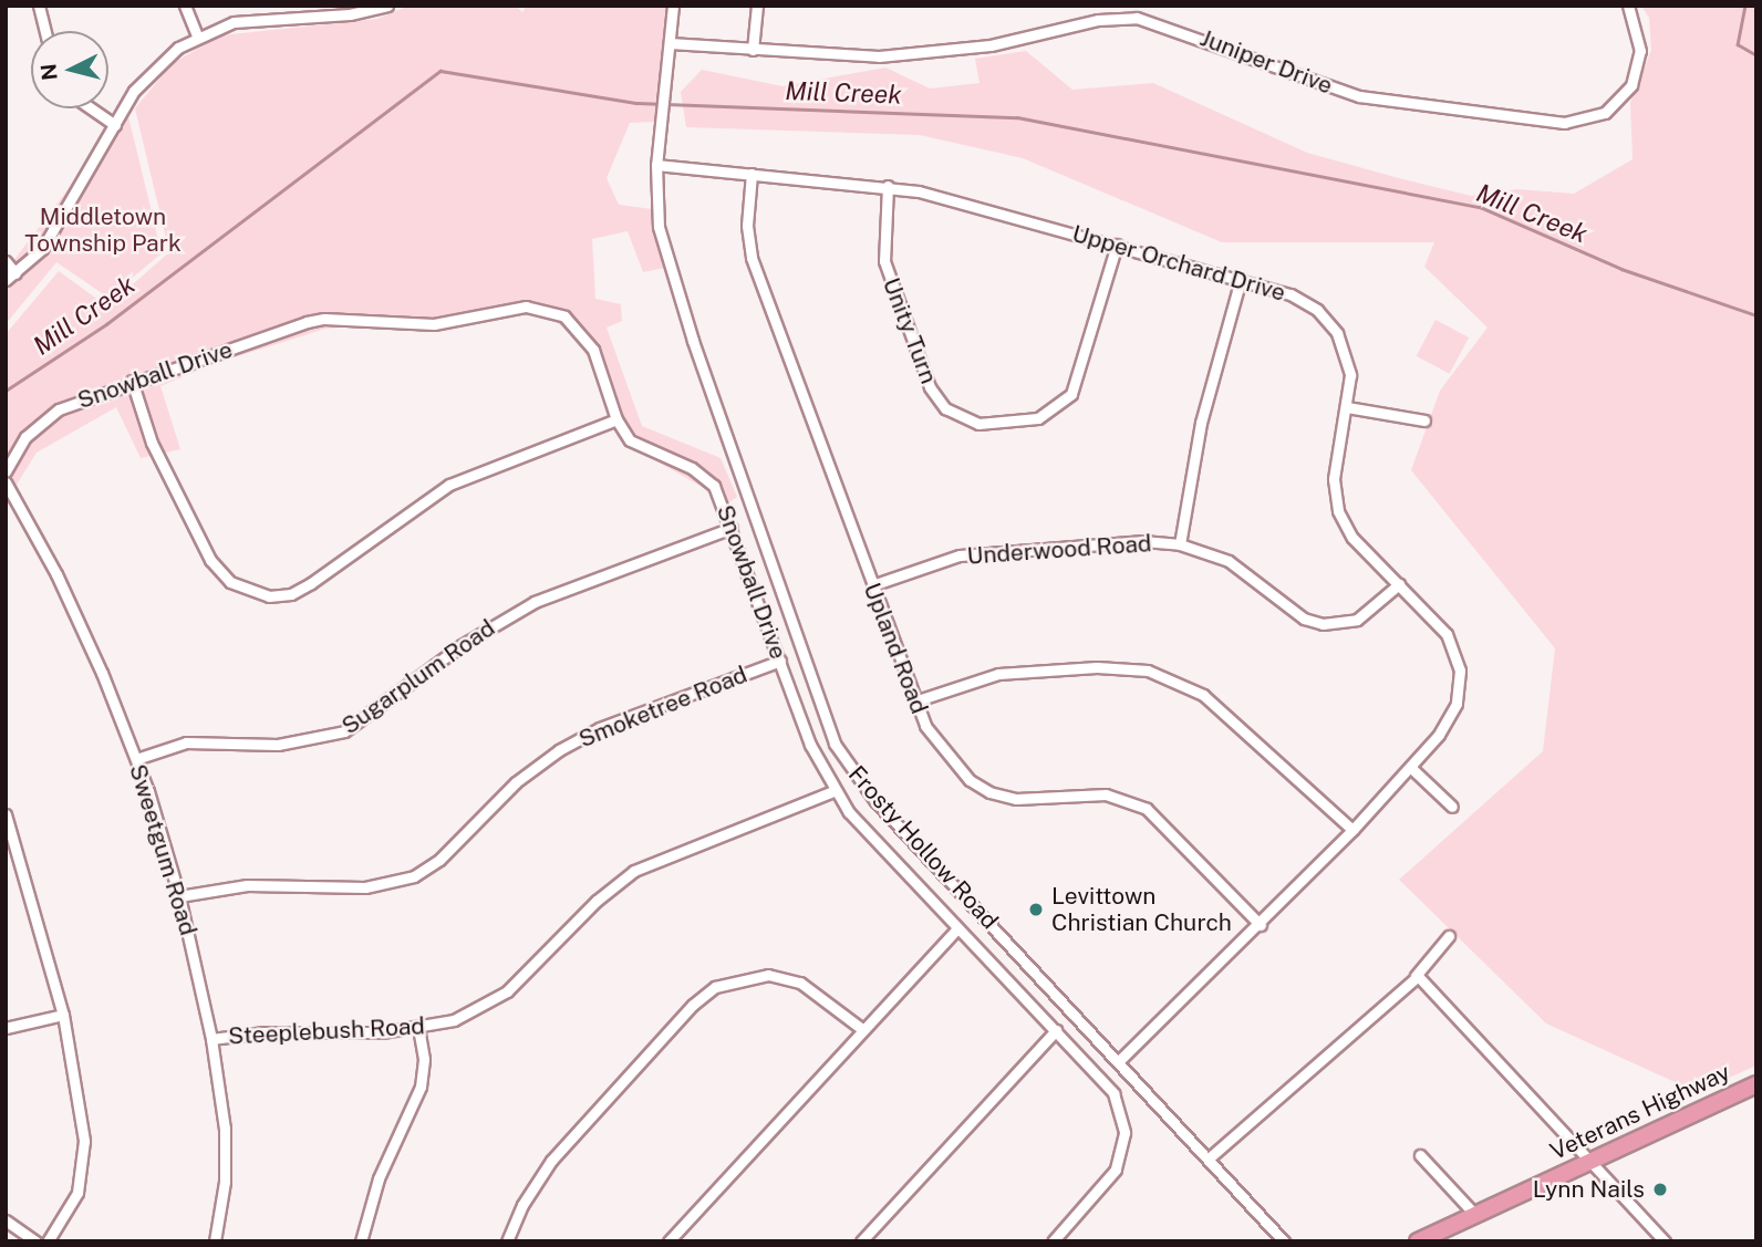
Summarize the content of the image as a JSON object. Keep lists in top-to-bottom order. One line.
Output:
{"streets":{"main road":["Veterans Highway"],"street":["Juniper Drive","Upper Orchard Drive","Unity Turn","Snowball Drive","Underwood Road","Upland Road","Sugarplum Road","Smoketree Road","Frosty Hollow Road","Sweetgum Road","Steeplebush Road"]},"crossings":[["Juniper Drive","Frosty Hollow Road"],["Upper Orchard Drive","Unity Turn"],["Upper Orchard Drive","Underwood Road"],["Upper Orchard Drive","Upland Road"],["Upper Orchard Drive","Frosty Hollow Road"],["Snowball Drive","Sugarplum Road"],["Snowball Drive","Smoketree Road"],["Snowball Drive","Steeplebush Road"],["Underwood Road","Upland Road"],["Sugarplum Road","Sweetgum Road"],["Smoketree Road","Sweetgum Road"],["Sweetgum Road","Steeplebush Road"]],"water":["Mill Creek"],"parks":["Middletown Township Park"],"places":["Levittown Christian Church","Lynn Nails"],"north":"left"}
